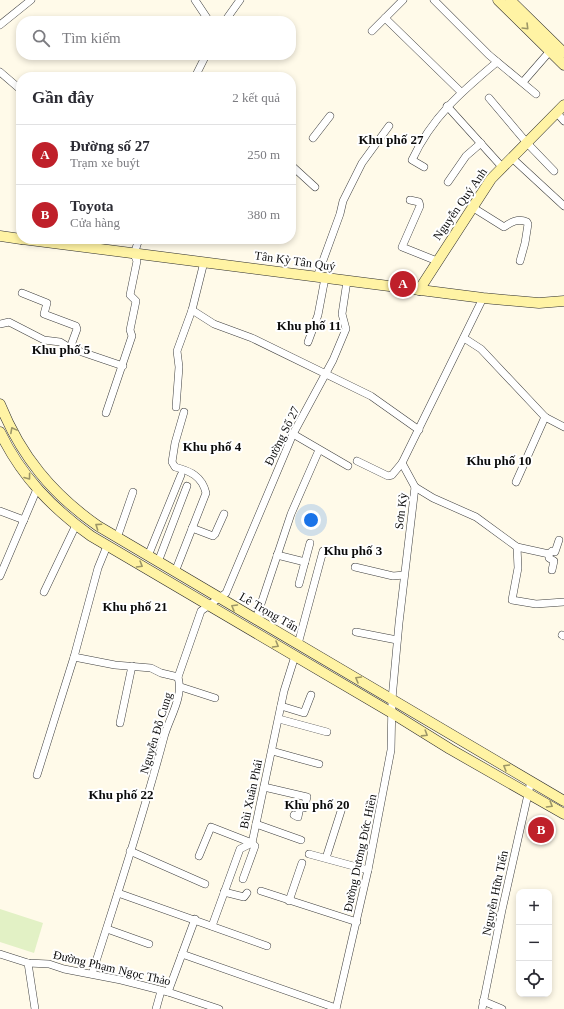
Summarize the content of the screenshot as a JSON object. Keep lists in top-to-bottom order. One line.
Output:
{"streets":{"main road":["Nguyễn Quý Anh","Tân Kỳ Tân Quý","Lê Trọng Tấn"],"street":["Đường Số 27","Sơn Kỳ","Nguyễn Đỗ Cung","Bùi Xuân Phái","Đường Dương Đức Hiền","Nguyễn Hữu Tiến","Đường Phạm Ngọc Thảo"]},"crossings":[["Nguyễn Quý Anh","Tân Kỳ Tân Quý"],["Tân Kỳ Tân Quý","Đường Số 27"],["Đường Số 27","Lê Trọng Tấn"],["Sơn Kỳ","Lê Trọng Tấn"],["Sơn Kỳ","Đường Dương Đức Hiền"],["Lê Trọng Tấn","Bùi Xuân Phái"],["Lê Trọng Tấn","Đường Dương Đức Hiền"],["Lê Trọng Tấn","Nguyễn Hữu Tiến"],["Nguyễn Đỗ Cung","Đường Phạm Ngọc Thảo"]],"districts":["Khu phố 27","Khu phố 11","Khu phố 5","Khu phố 4","Khu phố 10","Khu phố 3","Khu phố 21","Khu phố 22","Khu phố 20"],"page":{"search":"Tìm kiếm","heading":["Gần đây","2 kết quả"],"list":[{"mark":"A","name":"Đường số 27","note":"Trạm xe buýt","value":"250 m"},{"mark":"B","name":"Toyota","note":"Cửa hàng","value":"380 m"}],"pins":["A","B"],"map_buttons":["+","−"]}}
